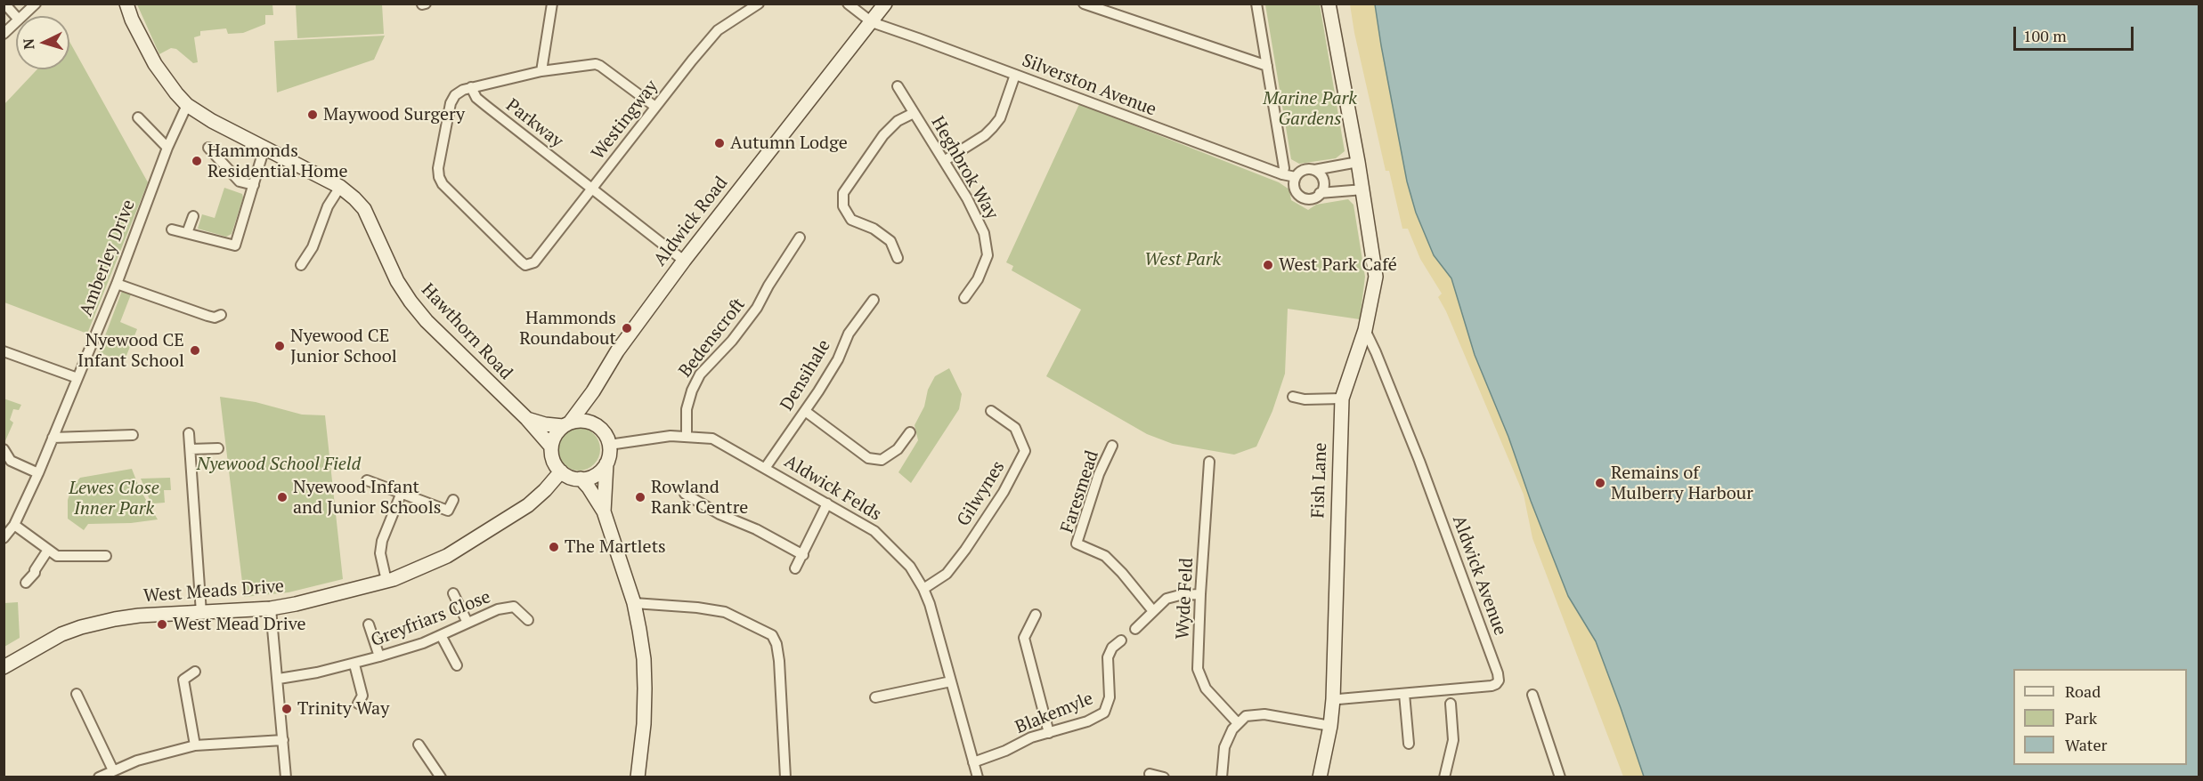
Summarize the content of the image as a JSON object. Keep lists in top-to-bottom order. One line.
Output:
{"streets":{"street":["Silverston Avenue","Westingway","Parkway","Heghbrok Way","Aldwick Road","Amberley Drive","Hawthorn Road","Bedenscroft","Densihale","Fish Lane","Aldwick Felds","Faresmead","Gilwynes","Aldwick Avenue","West Meads Drive","Wyde Feld","Greyfriars Close","Blakemyle"]},"crossings":[["Silverston Avenue","Aldwick Road"],["Westingway","Parkway"],["Parkway","Aldwick Road"],["Aldwick Road","Hawthorn Road"],["Aldwick Road","Aldwick Felds"],["Aldwick Road","West Meads Drive"],["Amberley Drive","Hawthorn Road"],["Hawthorn Road","Aldwick Felds"],["Hawthorn Road","West Meads Drive"],["Bedenscroft","Aldwick Felds"],["Densihale","Aldwick Felds"],["Fish Lane","Aldwick Avenue"],["Aldwick Felds","Gilwynes"],["Aldwick Felds","West Meads Drive"],["Aldwick Felds","Blakemyle"]],"parks":["Marine Park Gardens","West Park","Nyewood School Field","Lewes Close Inner Park"],"places":["Maywood Surgery","Autumn Lodge","Hammonds Residential Home","West Park Café","Hammonds Roundabout","Nyewood CE Junior School","Nyewood CE Infant School","Remains of Mulberry Harbour","Nyewood Infant and Junior Schools","Rowland Rank Centre","The Martlets","West Mead Drive","Trinity Way"],"legend":["Road","Park","Water"],"scale_bar":"100 m","north":"left"}
